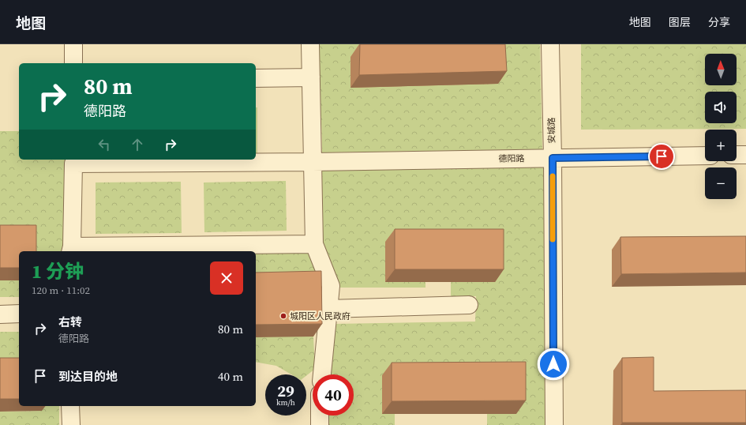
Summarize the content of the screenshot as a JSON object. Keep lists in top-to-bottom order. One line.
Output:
{"streets":{"street":["安城路","德阳路"]},"crossings":[["安城路","德阳路"]],"places":["城阳区人民政府"],"north":"top","page":{"header":"地图","nav":["地图","图层","分享"],"map_buttons":["+","−"],"turn":["80 m","德阳路"],"heading":["1 分钟","120 m · 11:02"],"list":[{"name":"右转","note":"德阳路","value":"80 m"},{"name":"到达目的地","value":"40 m"}],"speed":"29 km/h","limit":"40"}}
